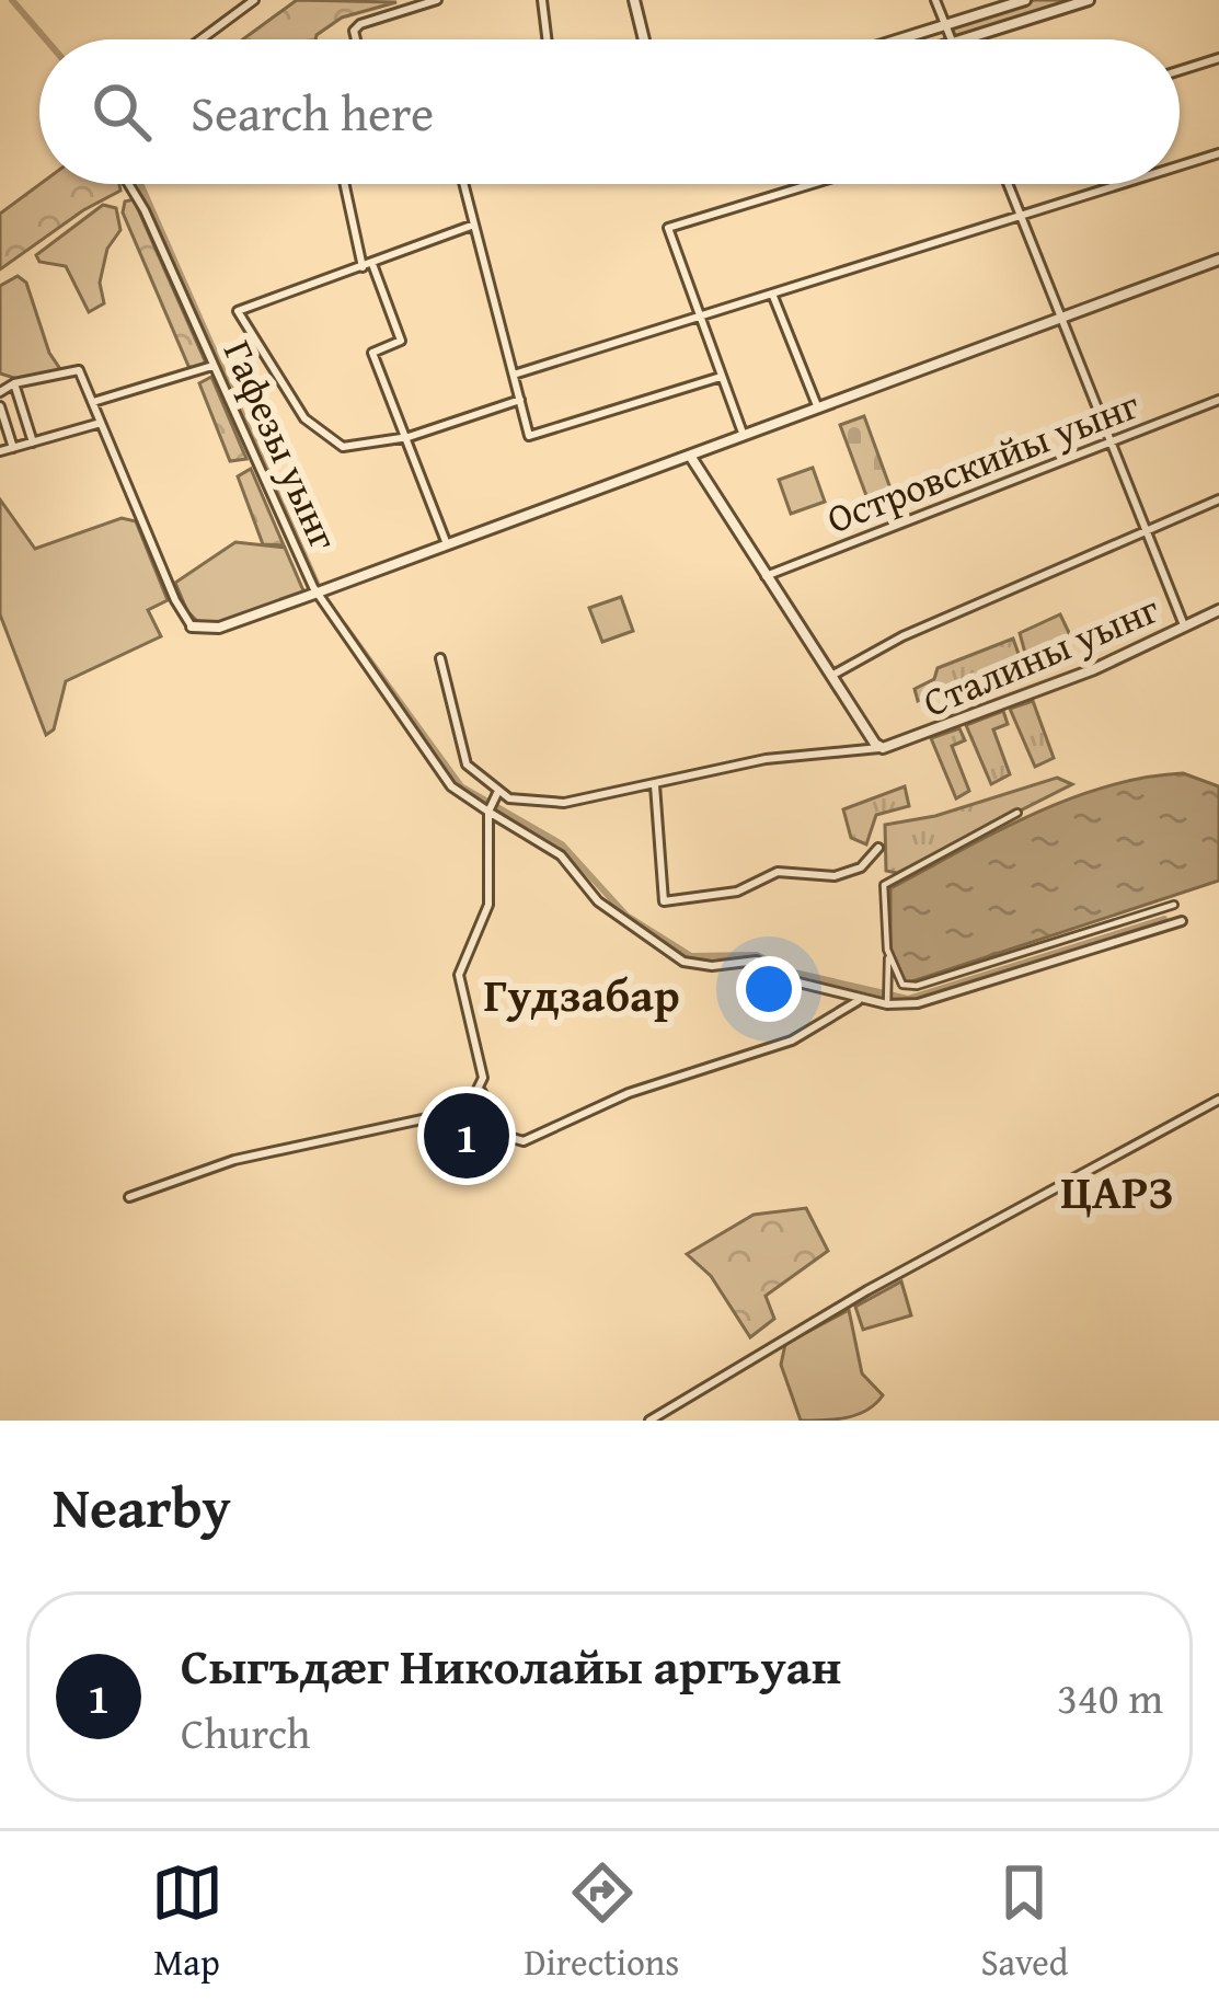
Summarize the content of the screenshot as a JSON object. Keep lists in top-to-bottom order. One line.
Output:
{"streets":{"street":["Гафезы уынг","Островскийы уынг","Сталины уынг"]},"districts":["Гудзабар","ЦАРЗ"],"page":{"search":"Search here","pins":"1","heading":"Nearby","list":[{"mark":"1","name":"Сыгъдæг Николайы аргъуан","note":"Church","value":"340 m"}],"nav":["Map","Directions","Saved"]}}
